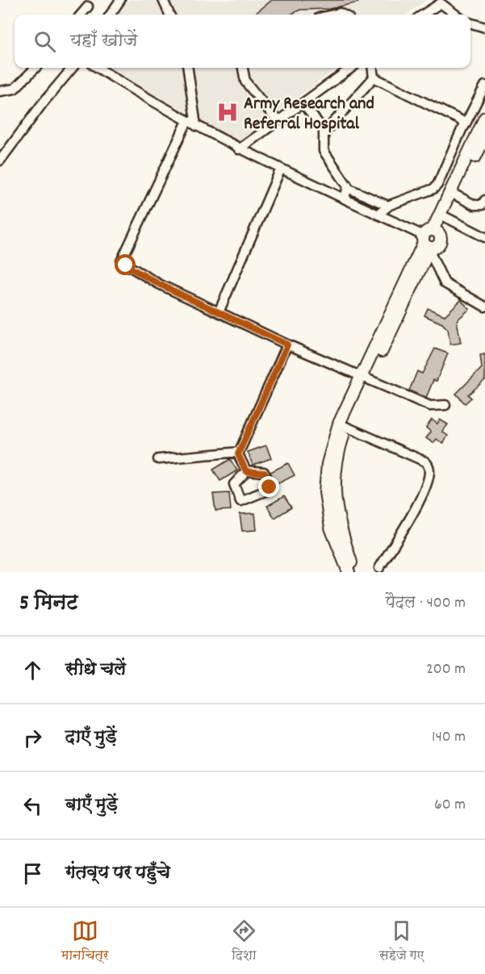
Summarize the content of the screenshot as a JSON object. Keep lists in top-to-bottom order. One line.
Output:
{"places":{"hospital":["Army Research and Referral Hospital"]},"page":{"search":"यहाँ खोजें","heading":["5 मिनट","पैदल · 400 m"],"list":[["सीधे चलें","200 m"],["दाएँ मुड़ें","140 m"],["बाएँ मुड़ें","60 m"],"गंतव्य पर पहुँचे"],"nav":["मानचित्र","दिशा","सहेजे गए"]}}
